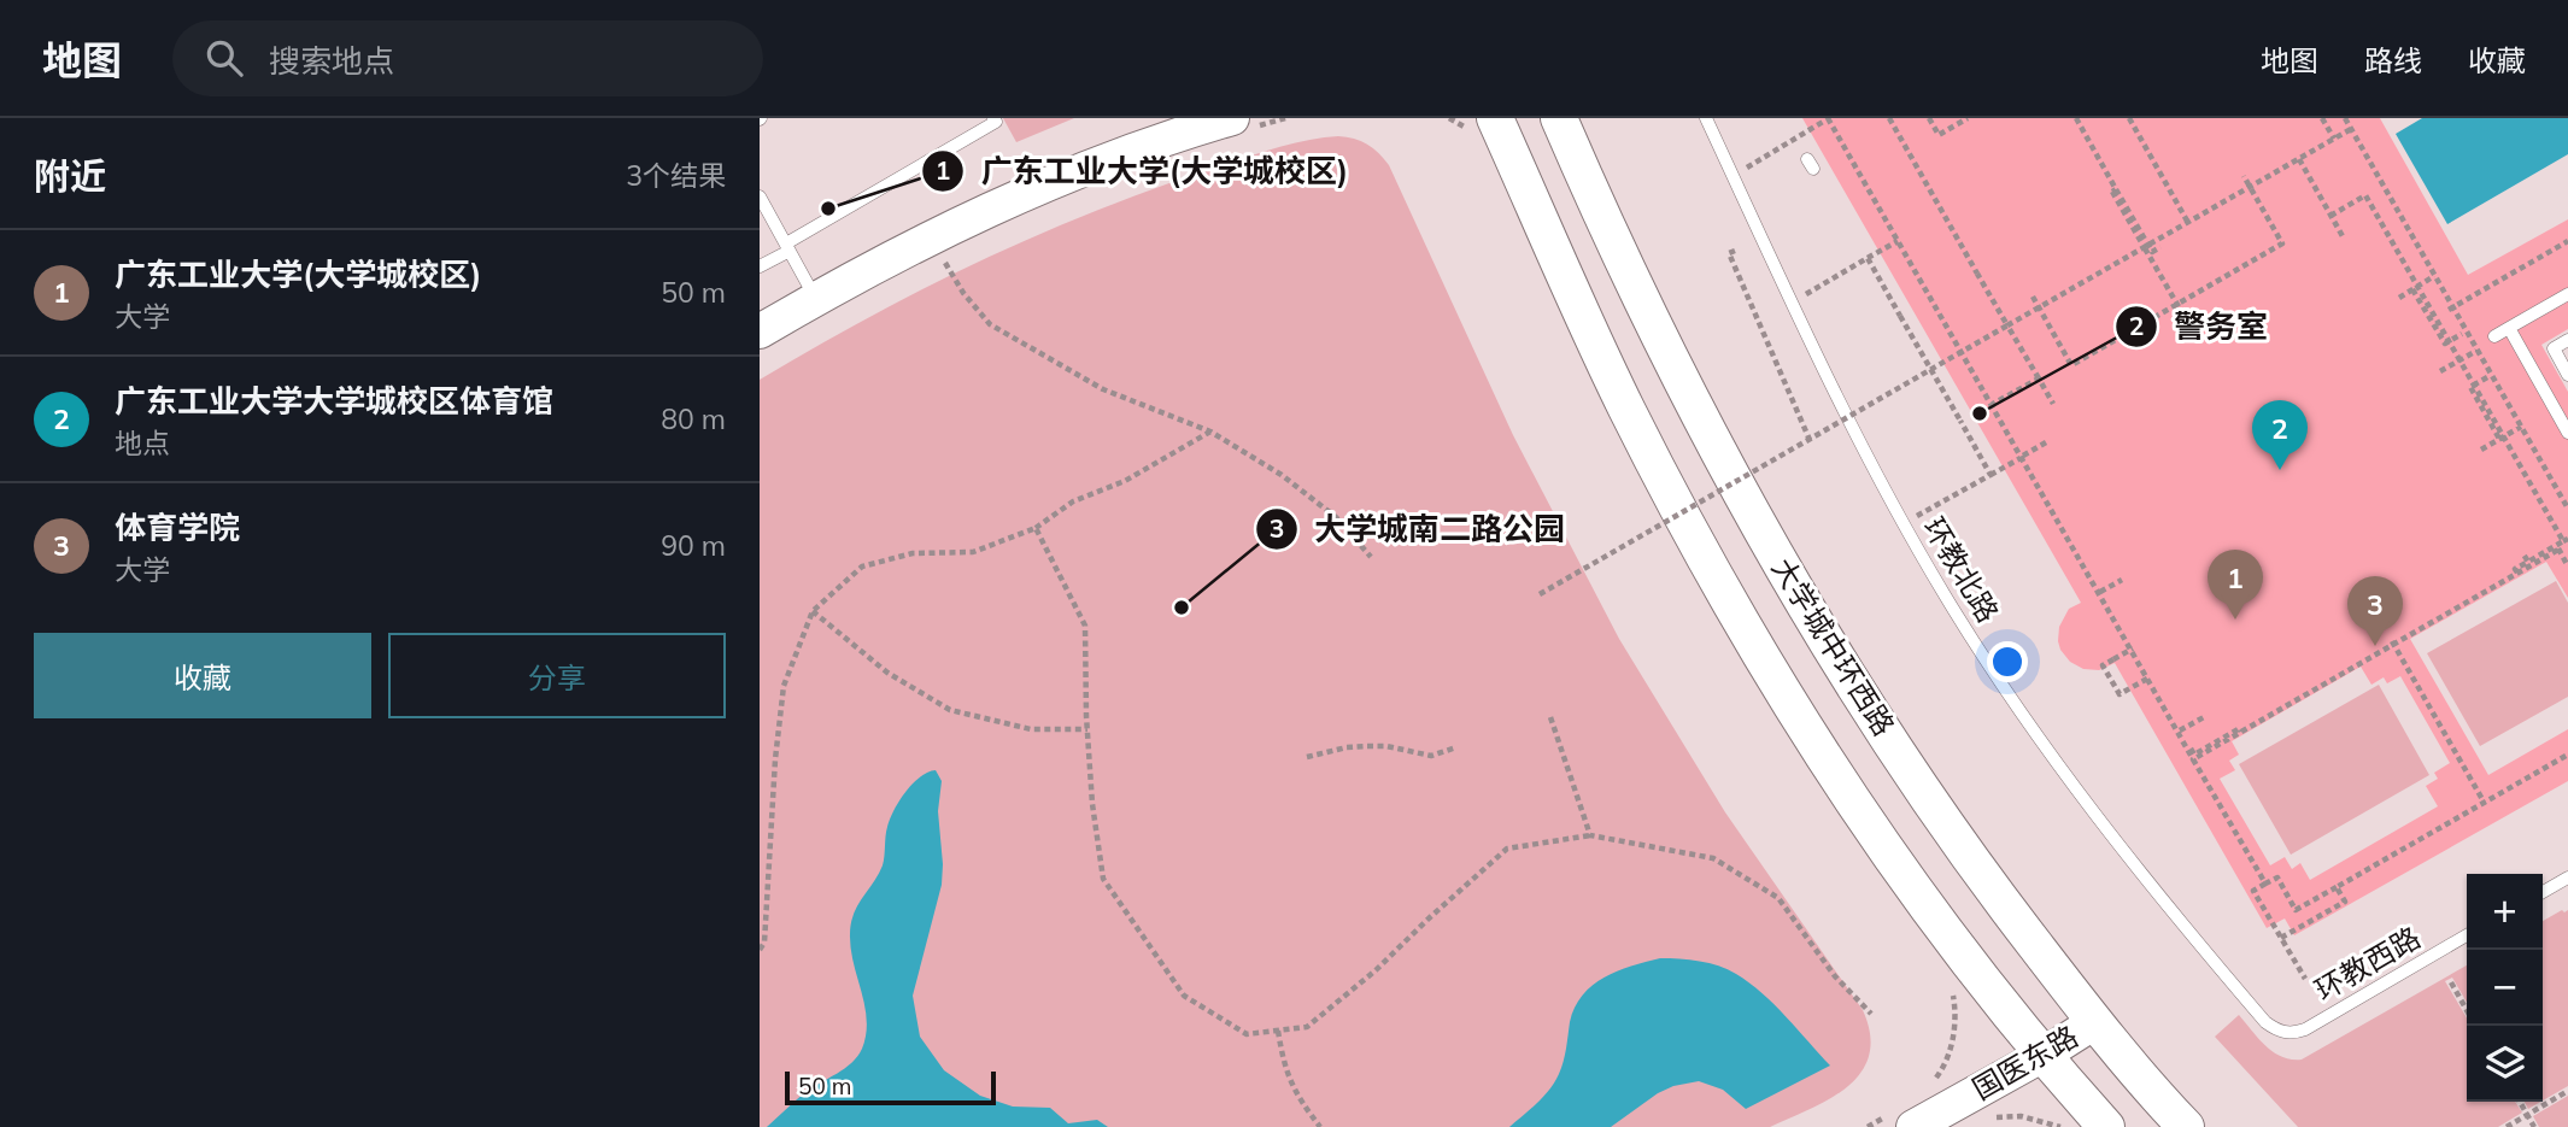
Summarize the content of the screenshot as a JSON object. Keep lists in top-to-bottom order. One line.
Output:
{"streets":{"main road":["大学城中环西路"],"street":["国医东路"],"lane":["环教北路","环教西路"]},"crossings":[["环教北路","环教西路"],["大学城中环西路","国医东路"]],"places":["广东工业大学(大学城校区)","警务室","大学城南二路公园"],"scale_bar":"50 m","page":{"header":"地图","search":"搜索地点","nav":["地图","路线","收藏"],"heading":["附近","3个结果"],"list":[{"mark":"1","name":"广东工业大学(大学城校区)","note":"大学","value":"50 m"},{"mark":"2","name":"广东工业大学大学城校区体育馆","note":"地点","value":"80 m"},{"mark":"3","name":"体育学院","note":"大学","value":"90 m"}],"pins":["2","1","3"],"buttons":["收藏","分享"],"map_buttons":["+","−"],"scale":"50 m"}}
